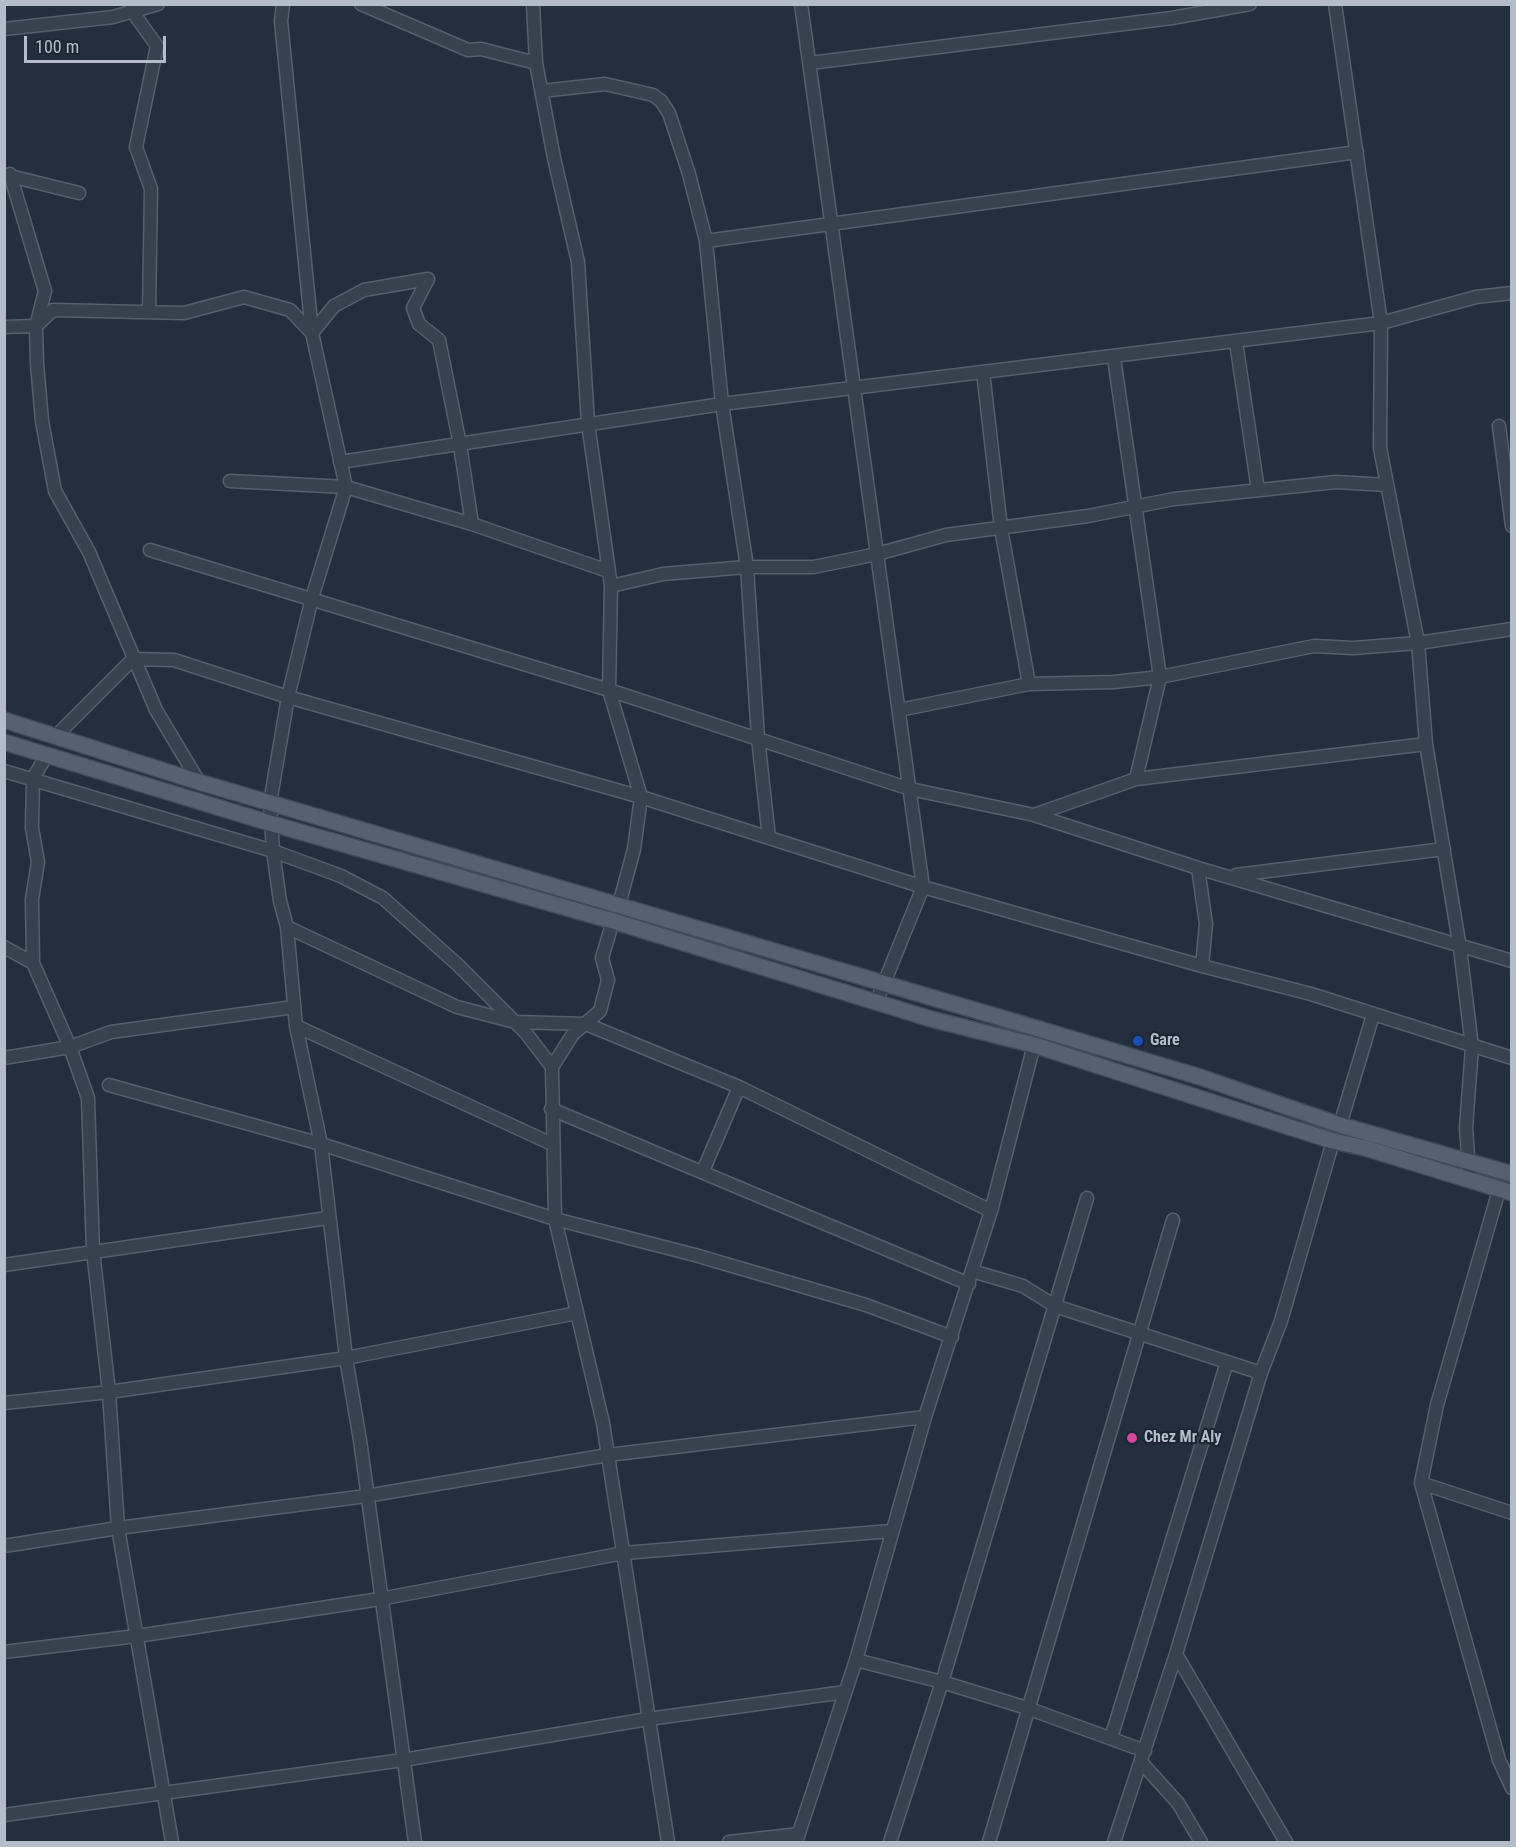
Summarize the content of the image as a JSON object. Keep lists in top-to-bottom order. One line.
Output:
{"places":["Gare","Chez Mr Aly"],"scale_bar":"100 m"}
